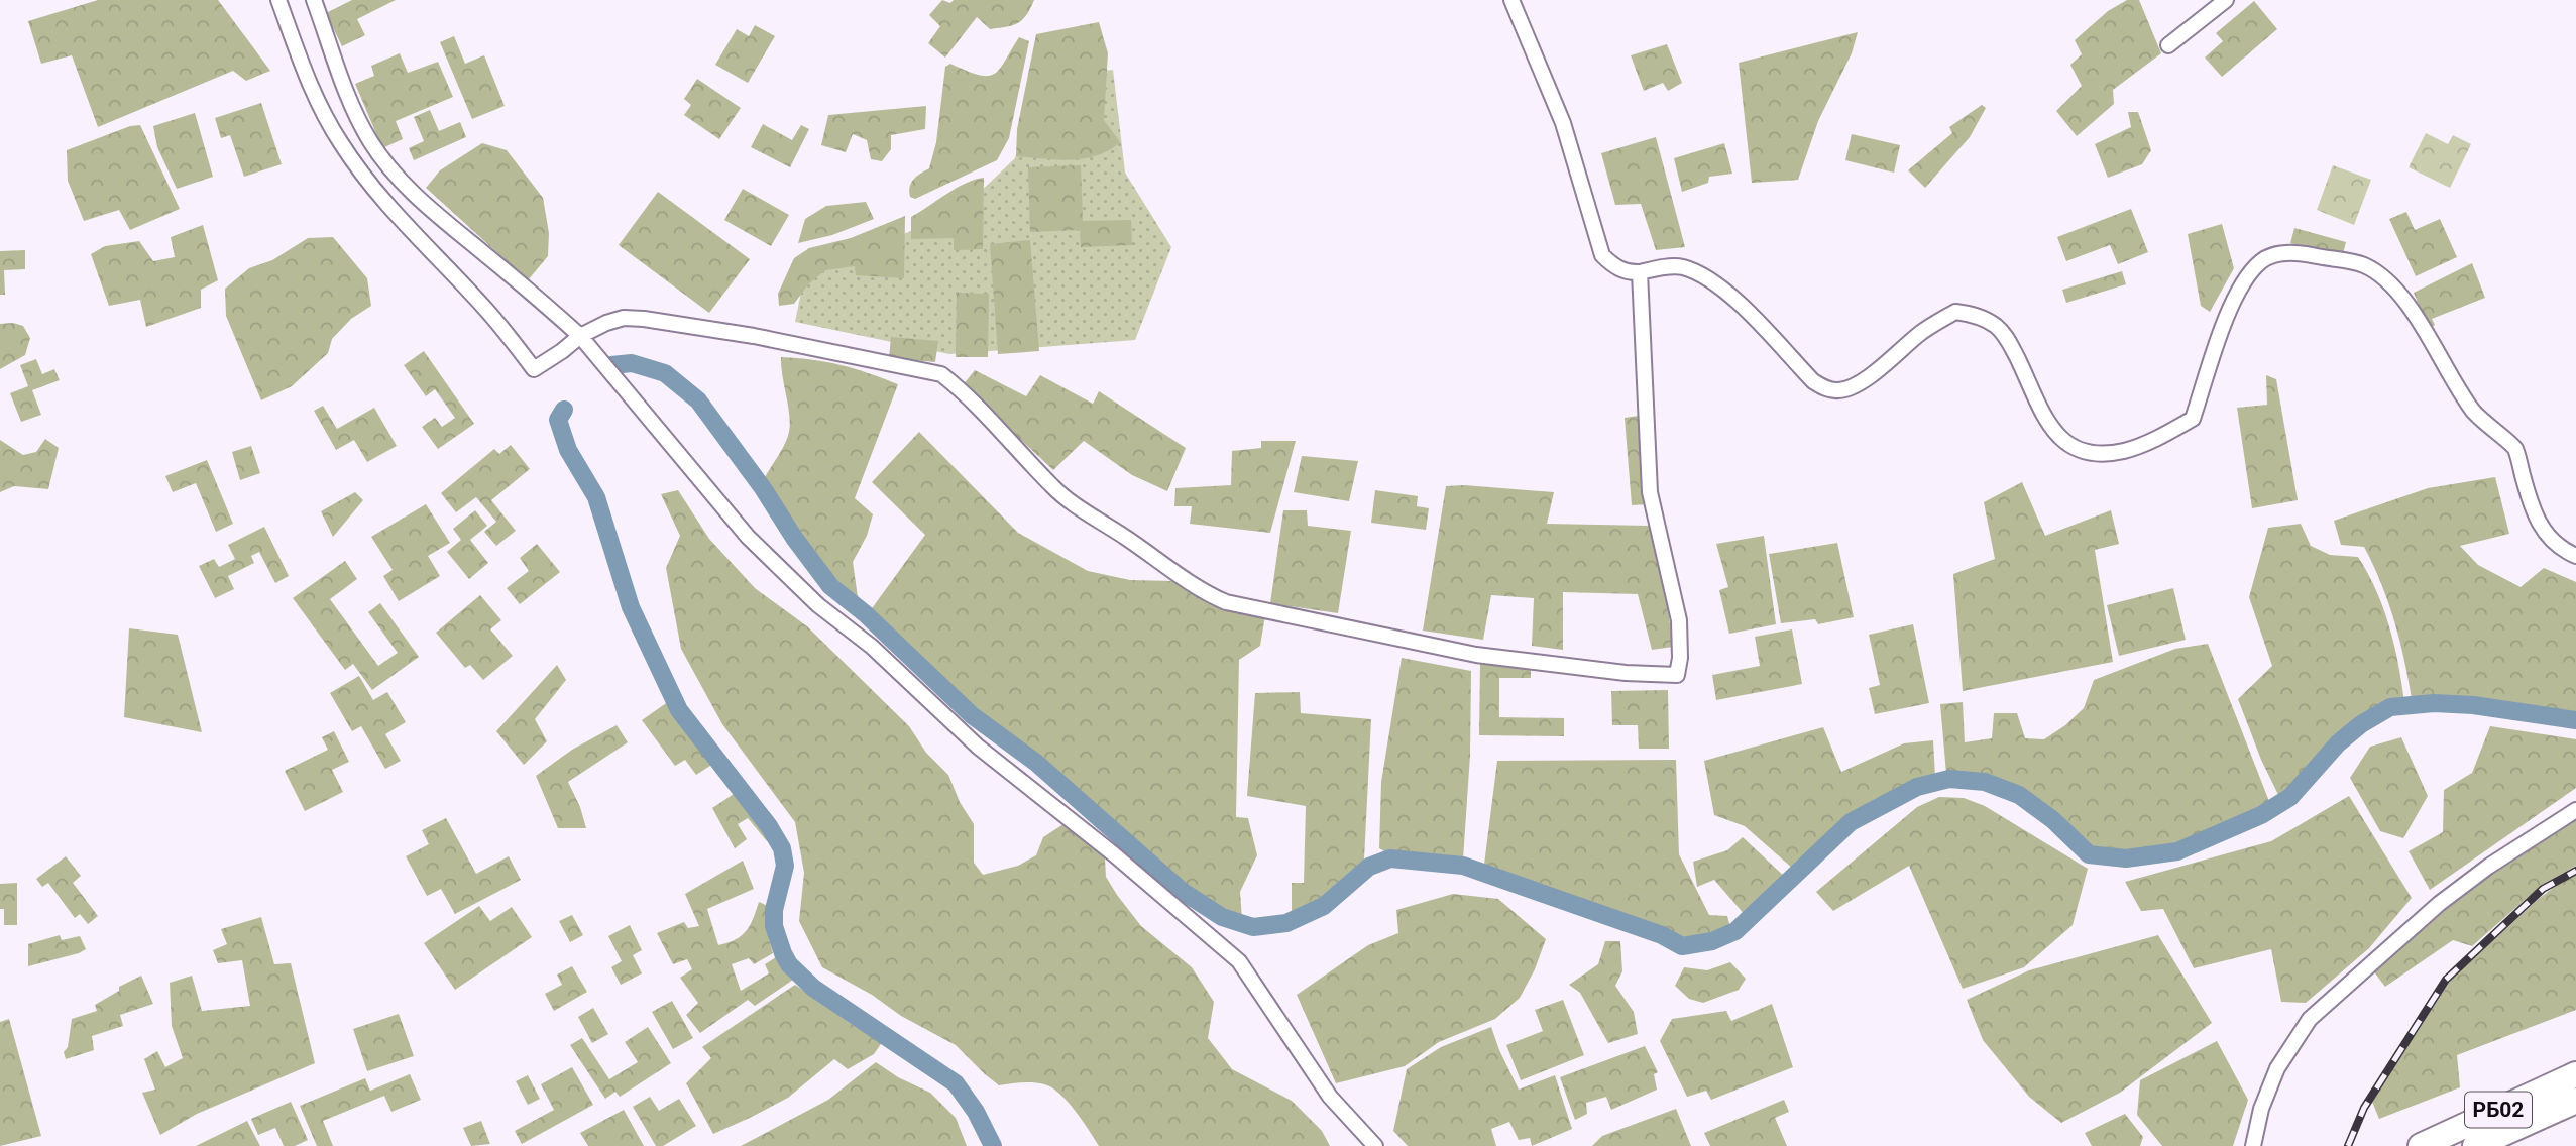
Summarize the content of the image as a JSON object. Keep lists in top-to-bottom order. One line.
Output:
{"streets":{"highway":["РБ02"]}}
